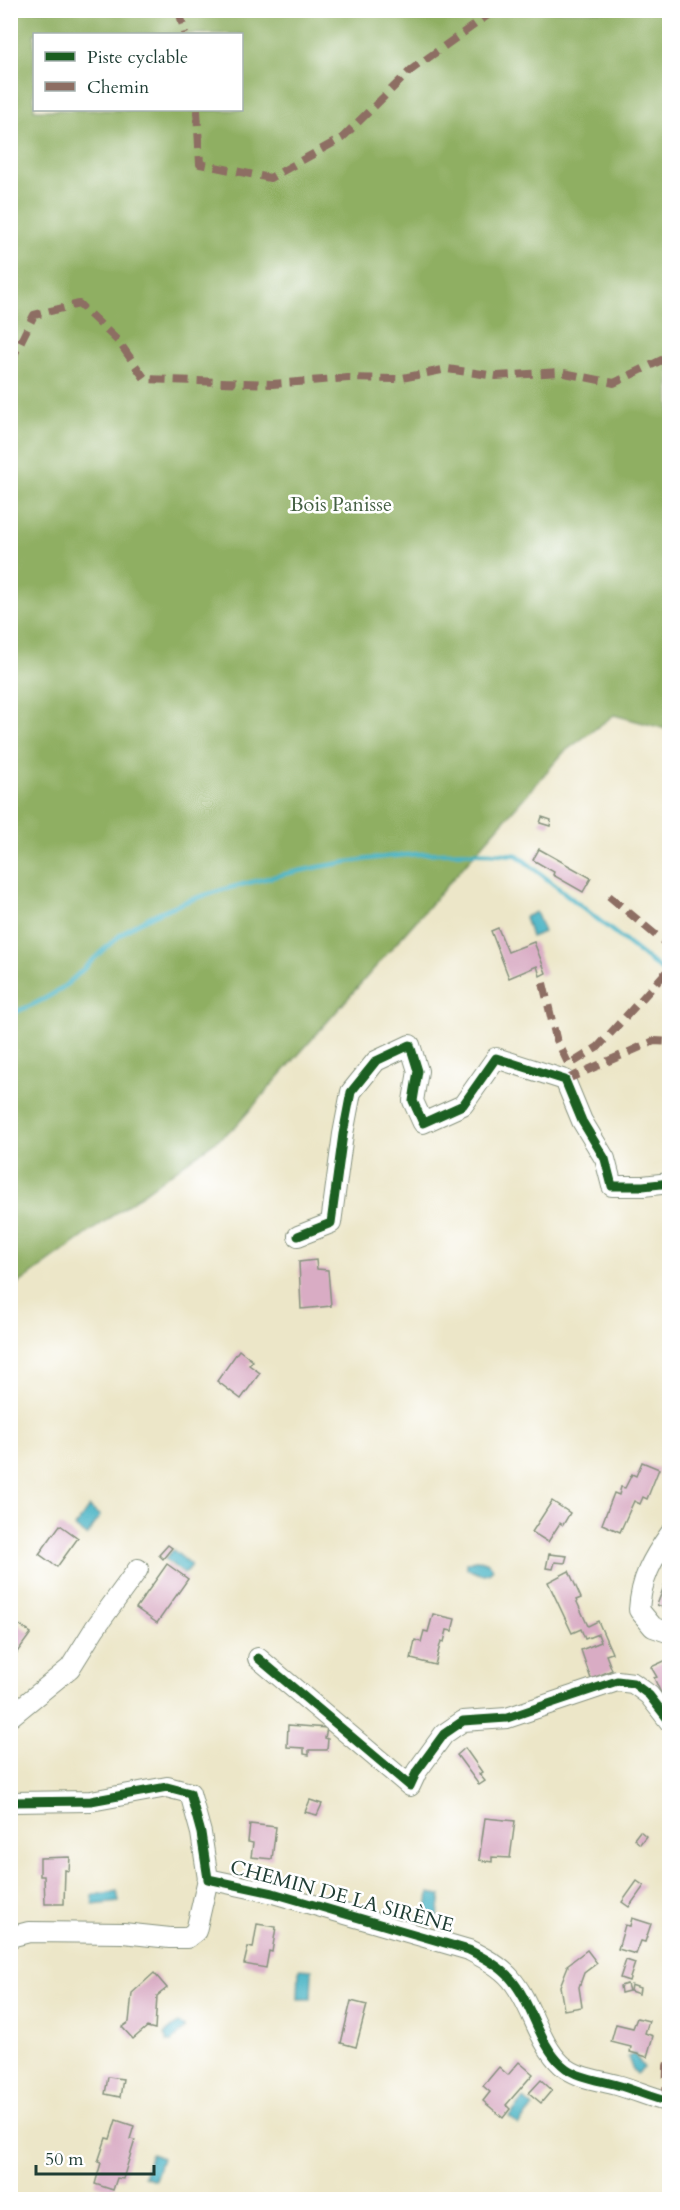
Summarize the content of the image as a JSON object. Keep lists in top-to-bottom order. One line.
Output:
{"streets":{"street":["CHEMIN DE LA SIRÈNE"]},"parks":["Bois Panisse"],"legend":["Piste cyclable","Chemin"],"scale_bar":"50 m"}
